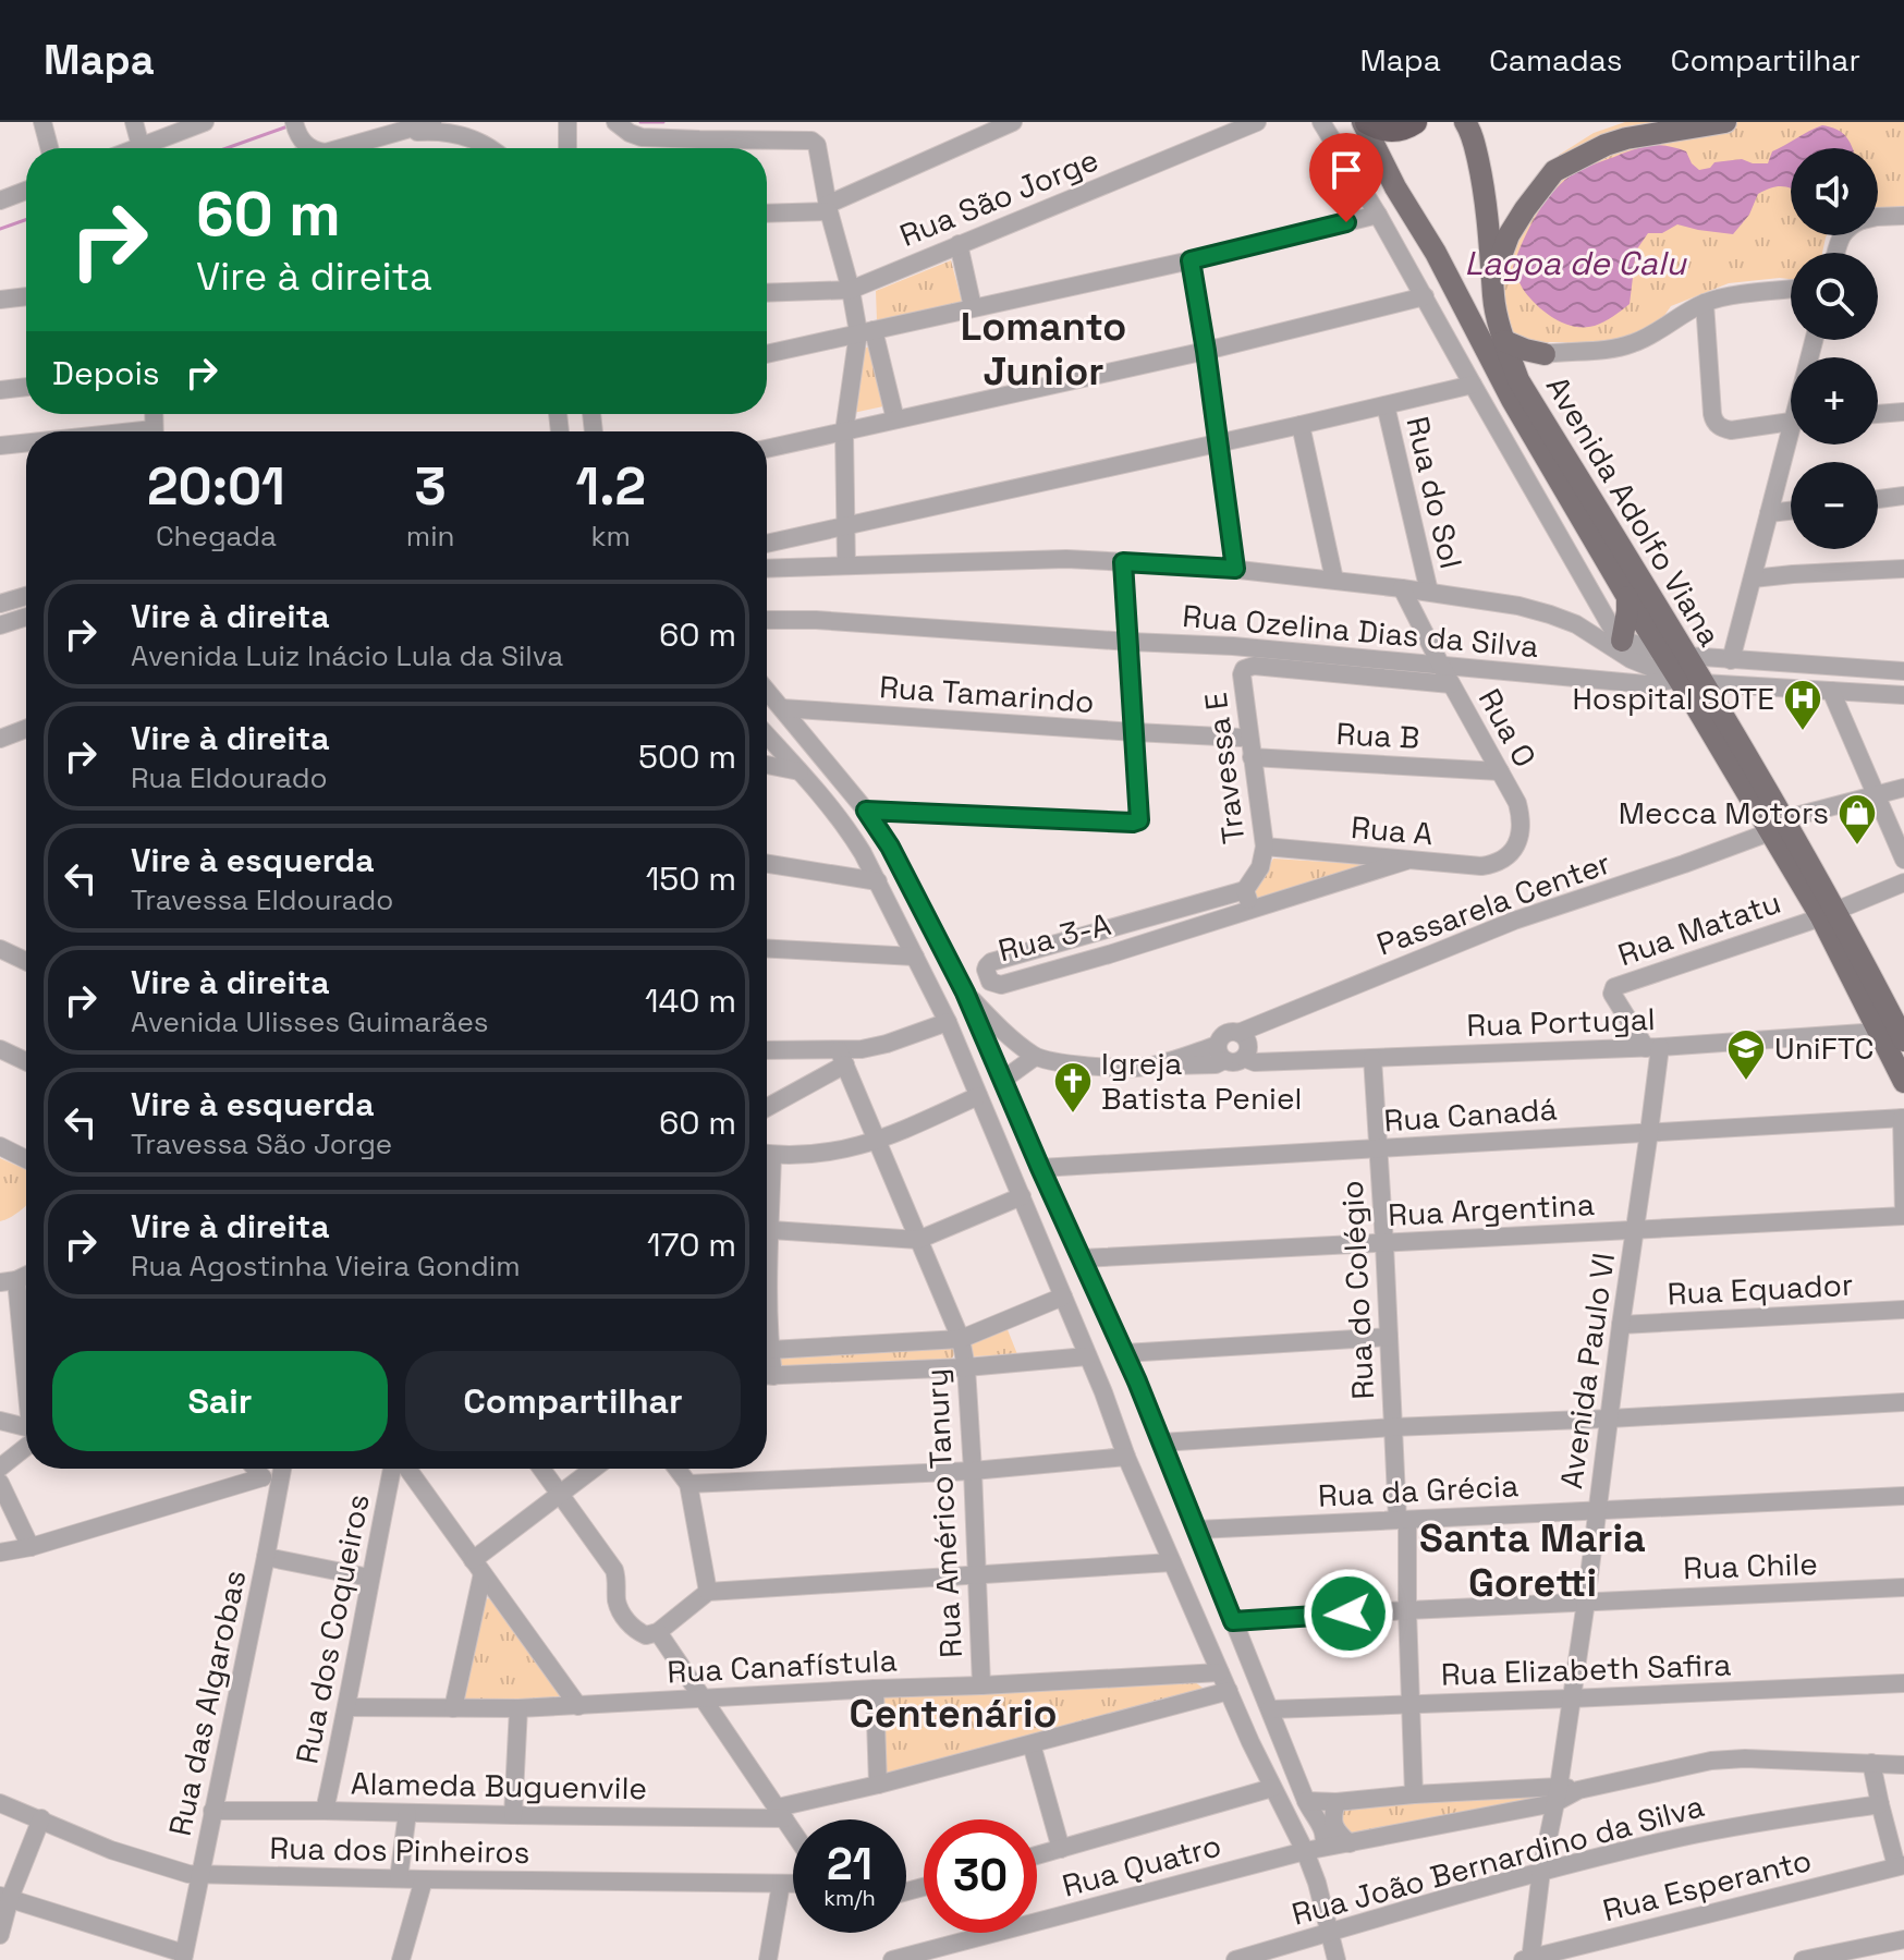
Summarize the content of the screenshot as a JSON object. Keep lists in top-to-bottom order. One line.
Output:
{"streets":{"main road":["Avenida Adolfo Viana"],"street":["Rua São Jorge","Rua do Sol","Rua Ozelina Dias da Silva","Rua Tamarindo","Rua O","Rua B","Travessa E","Rua A","Passarela Center","Rua Matatu","Rua 3-A","Rua Portugal","Rua Canadá","Rua Argentina","Rua Equador","Rua do Colégio","Avenida Paulo VI","Rua da Grécia","Rua Américo Tanury","Rua Chile","Rua dos Coqueiros","Rua Canafístula","Rua Elizabeth Safira","Rua das Algarobas","Alameda Buguenvile","Rua dos Pinheiros","Rua João Bernardino da Silva","Rua Quatro","Rua Esperanto"]},"crossings":[["Avenida Adolfo Viana","Rua Ozelina Dias da Silva"],["Avenida Adolfo Viana","Passarela Center"],["Avenida Adolfo Viana","Rua Matatu"],["Avenida Adolfo Viana","Rua Portugal"],["Rua Ozelina Dias da Silva","Rua O"],["Rua O","Rua B"],["Rua O","Travessa E"],["Rua O","Rua A"],["Rua B","Travessa E"],["Travessa E","Rua A"],["Travessa E","Rua 3-A"],["Rua A","Rua 3-A"],["Passarela Center","Rua Portugal"],["Rua Matatu","Rua Portugal"],["Rua Matatu","Avenida Paulo VI"],["Rua Portugal","Rua do Colégio"],["Rua Portugal","Avenida Paulo VI"],["Rua Canadá","Rua do Colégio"],["Rua Canadá","Avenida Paulo VI"],["Rua Argentina","Rua do Colégio"],["Rua Argentina","Avenida Paulo VI"],["Rua Equador","Avenida Paulo VI"],["Rua do Colégio","Rua da Grécia"],["Rua do Colégio","Rua Chile"],["Rua do Colégio","Rua Elizabeth Safira"],["Avenida Paulo VI","Rua da Grécia"],["Avenida Paulo VI","Rua Chile"],["Avenida Paulo VI","Rua Elizabeth Safira"],["Avenida Paulo VI","Rua João Bernardino da Silva"],["Avenida Paulo VI","Rua Quatro"],["Avenida Paulo VI","Rua Esperanto"],["Rua Américo Tanury","Rua Canafístula"],["Rua dos Coqueiros","Rua Canafístula"],["Rua dos Coqueiros","Alameda Buguenvile"],["Rua das Algarobas","Alameda Buguenvile"],["Rua das Algarobas","Rua dos Pinheiros"]],"districts":["Lomanto Junior","Santa Maria Goretti","Centenário"],"water":["Lagoa de Calu"],"places":{"hospital":["Hospital SOTE"],"shop":["Mecca Motors"],"school or university":["UniFTC"],"church":["Igreja Batista Peniel"]},"page":{"header":"Mapa","nav":["Mapa","Camadas","Compartilhar"],"map_buttons":["+","−"],"turn":["60 m","Vire à direita"],"then":"Depois","eta":["20:01","Chegada","3","min","1.2","km"],"list":[{"name":"Vire à direita","note":"Avenida Luiz Inácio Lula da Silva","value":"60 m"},{"name":"Vire à direita","note":"Rua Eldourado","value":"500 m"},{"name":"Vire à esquerda","note":"Travessa Eldourado","value":"150 m"},{"name":"Vire à direita","note":"Avenida Ulisses Guimarães","value":"140 m"},{"name":"Vire à esquerda","note":"Travessa São Jorge","value":"60 m"},{"name":"Vire à direita","note":"Rua Agostinha Vieira Gondim","value":"170 m"}],"buttons":["Sair","Compartilhar"],"speed":"21 km/h","limit":"30"}}
